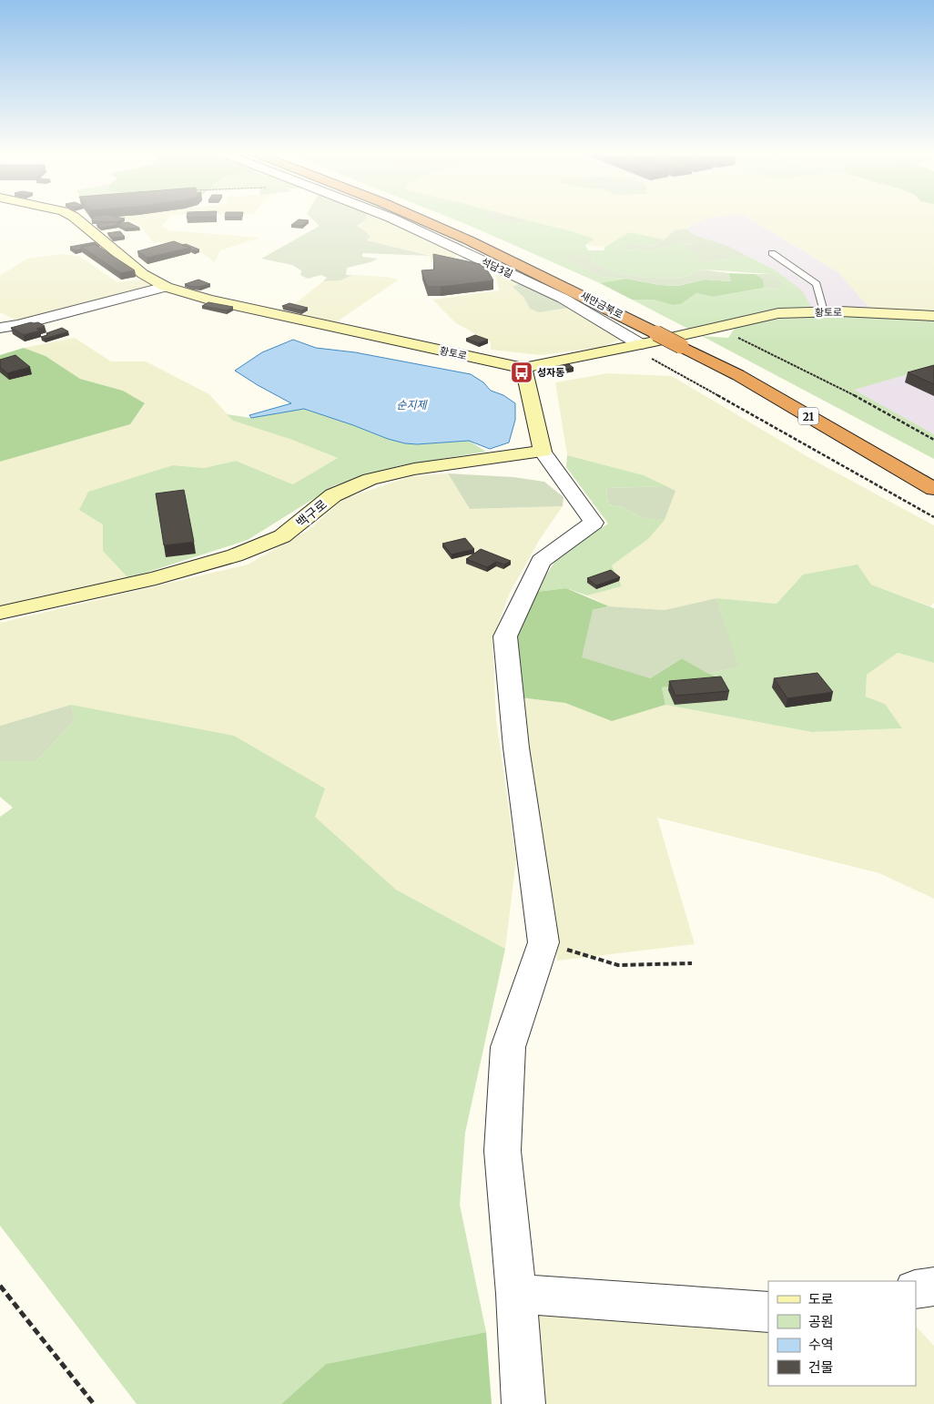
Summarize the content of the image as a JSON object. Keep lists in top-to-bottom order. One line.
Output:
{"streets":{"highway":["새만금북로","21"],"main road":["황토로","백구로"],"street":["석담3길"]},"crossings":[["석담3길","황토로"]],"water":["순지제"],"places":{"bus stop":["성자동"]},"legend":["도로","공원","수역","건물"]}
